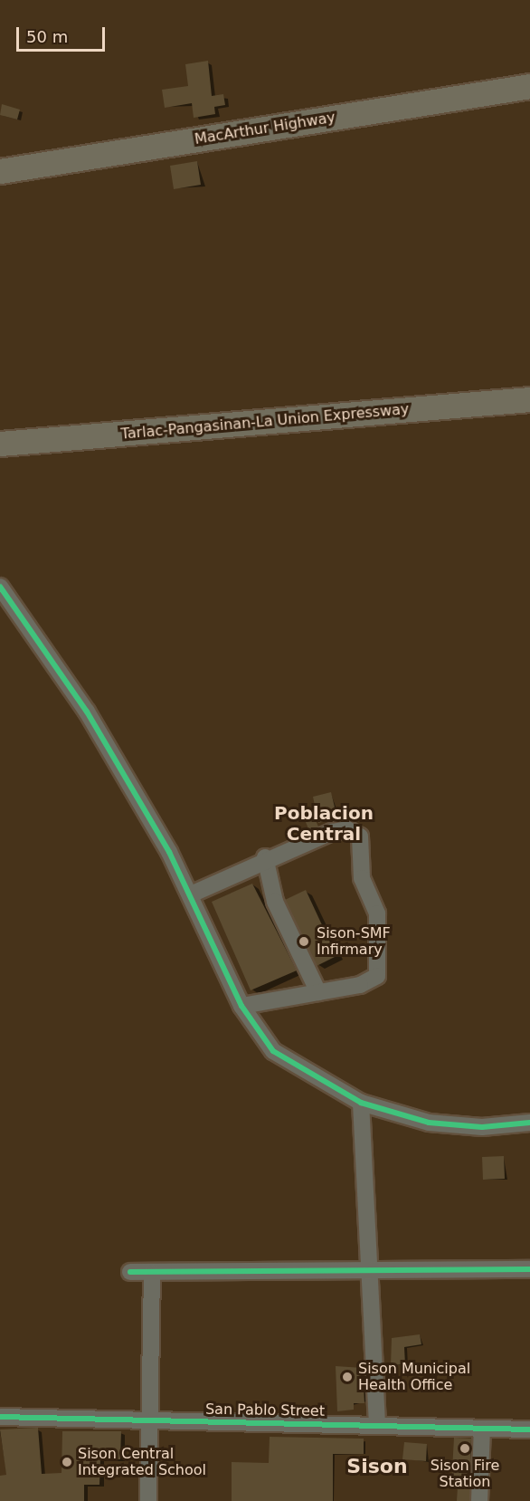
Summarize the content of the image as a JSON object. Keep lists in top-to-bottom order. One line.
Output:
{"streets":{"highway":["MacArthur Highway","Tarlac-Pangasinan-La Union Expressway"],"street":["San Pablo Street"]},"districts":["Poblacion Central","Sison"],"places":["Sison-SMF Infirmary","Sison Municipal Health Office","Sison Fire Station","Sison Central Integrated School"],"scale_bar":"50 m"}
